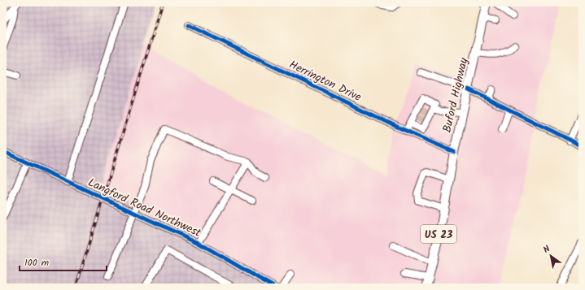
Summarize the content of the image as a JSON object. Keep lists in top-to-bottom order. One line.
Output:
{"streets":{"main road":["Buford Highway","US 23"],"street":["Herrington Drive","Langford Road Northwest"]},"crossings":[["Herrington Drive","Buford Highway"]],"scale_bar":"100 m","north":"top left"}
